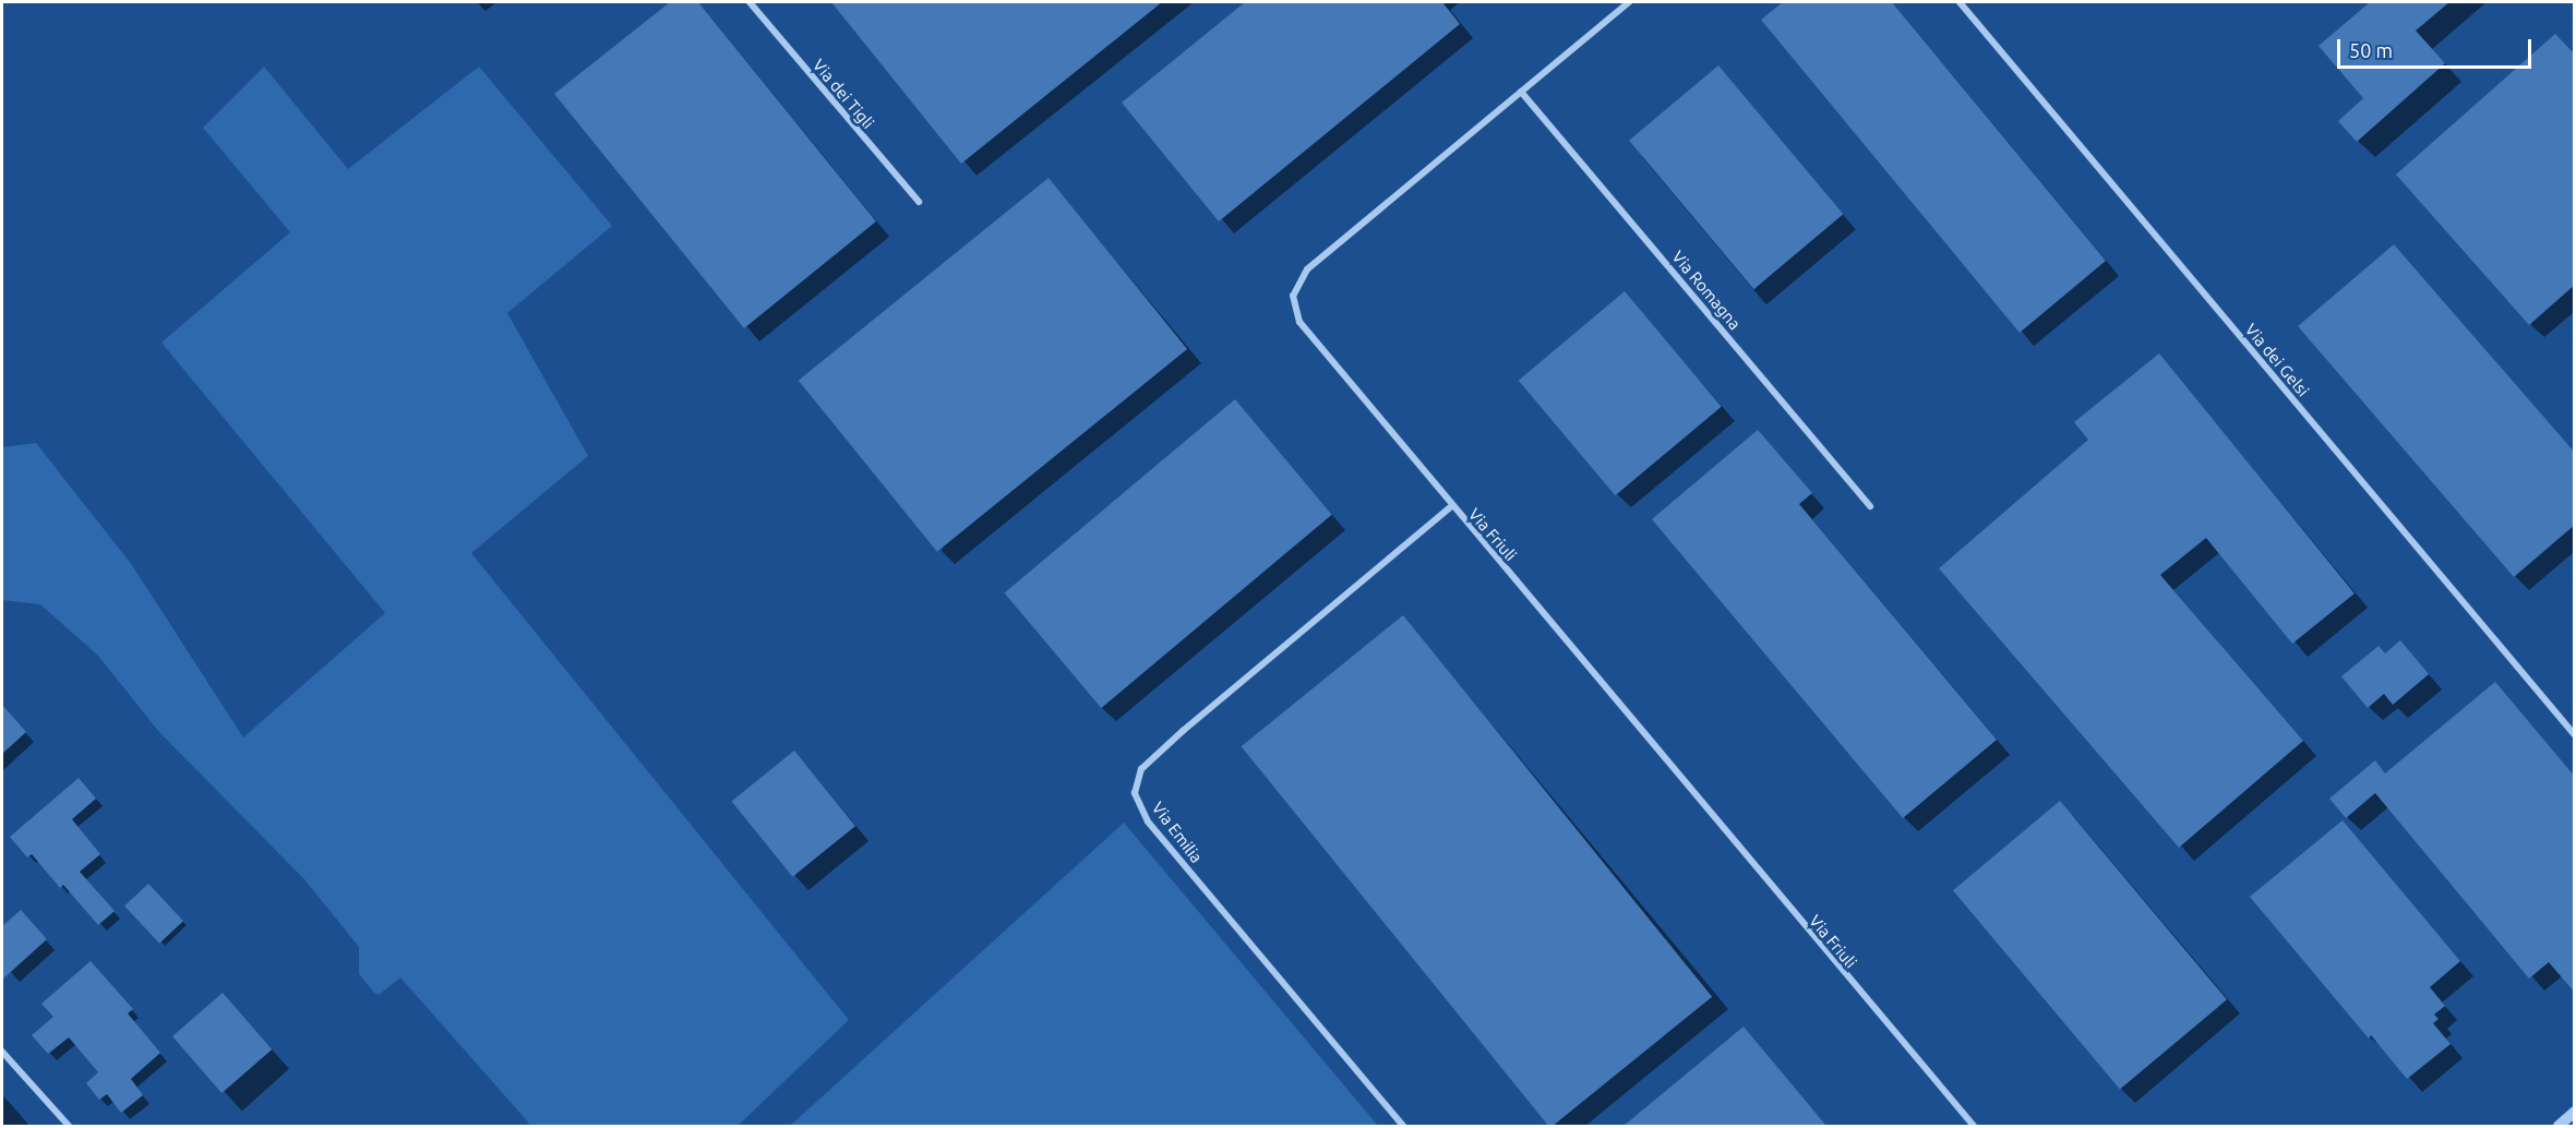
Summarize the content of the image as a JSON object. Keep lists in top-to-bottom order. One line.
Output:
{"streets":{"street":["Via dei Tigli","Via Romagna","Via dei Gelsi","Via Friuli","Via Emilia"]},"crossings":[["Via Romagna","Via Friuli"],["Via Friuli","Via Emilia"]],"scale_bar":"50 m"}
